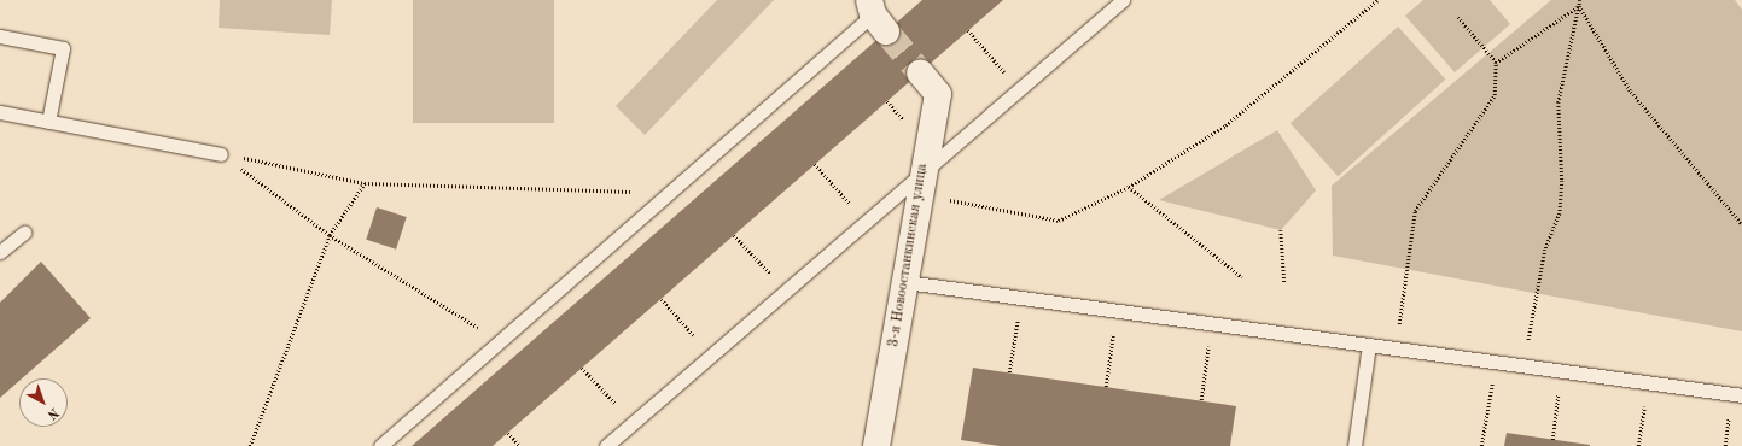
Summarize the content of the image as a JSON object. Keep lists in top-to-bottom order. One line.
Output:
{"streets":{"street":["3-я Новоостанкинская улица"]},"north":"bottom right"}
